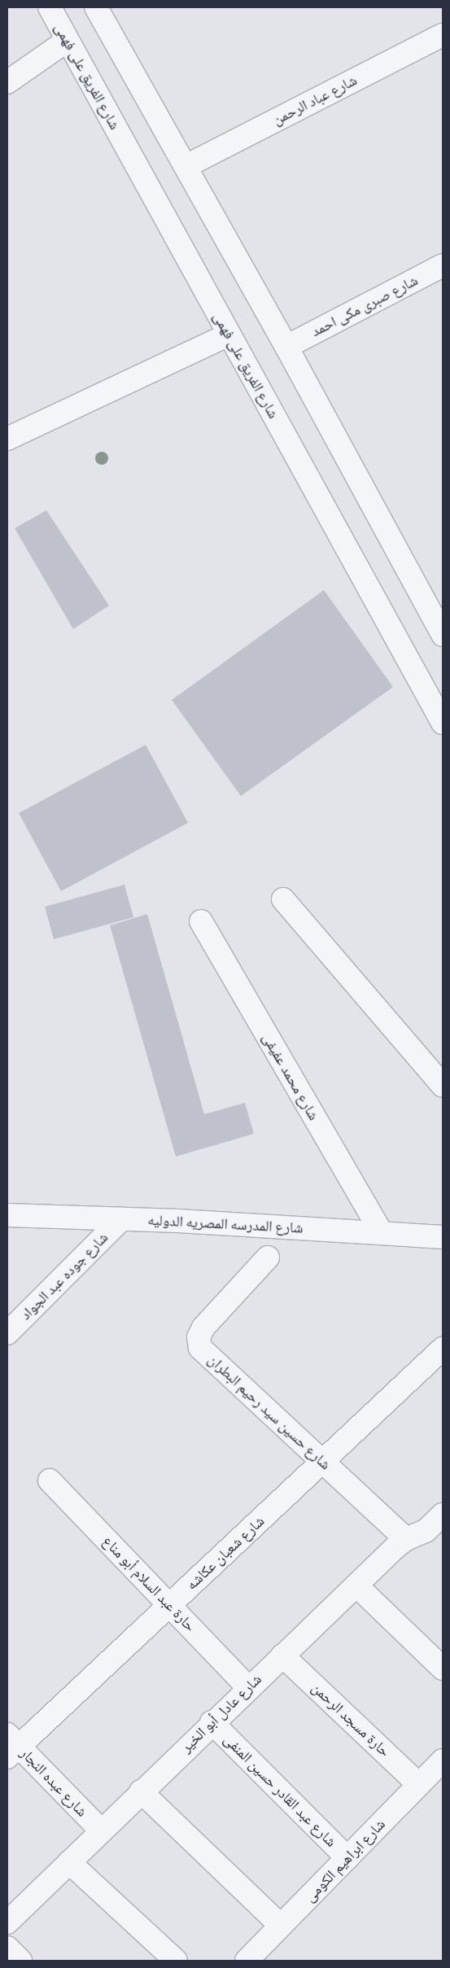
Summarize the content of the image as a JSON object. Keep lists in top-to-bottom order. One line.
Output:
{"streets":{"street":["شارع الفريق على فهمى","شارع عباد الرحمن","شارع صبرى مكى احمد","شارع محمد عفيفى","شارع المدرسه المصريه الدوليه","شارع جوده عبد الجواد","شارع حسين سيد رحيم البطران","شارع شعبان عكاشه","حارة عبد السلام أبو مناع","شارع عادل أبو الخير","حارة مسجد الرحمن","شارع عبده النجار","شارع عبد القادر حسين المنفى","شارع ابراهيم الكومى"]},"crossings":[["شارع محمد عفيفى","شارع المدرسه المصريه الدوليه"],["شارع المدرسه المصريه الدوليه","شارع جوده عبد الجواد"],["شارع حسين سيد رحيم البطران","شارع شعبان عكاشه"],["شارع حسين سيد رحيم البطران","شارع عادل أبو الخير"],["شارع شعبان عكاشه","حارة عبد السلام أبو مناع"],["شارع شعبان عكاشه","شارع عبده النجار"],["حارة عبد السلام أبو مناع","شارع عادل أبو الخير"],["شارع عادل أبو الخير","حارة مسجد الرحمن"],["شارع عادل أبو الخير","شارع عبده النجار"],["شارع عادل أبو الخير","شارع عبد القادر حسين المنفى"],["حارة مسجد الرحمن","شارع ابراهيم الكومى"],["شارع عبد القادر حسين المنفى","شارع ابراهيم الكومى"]]}
